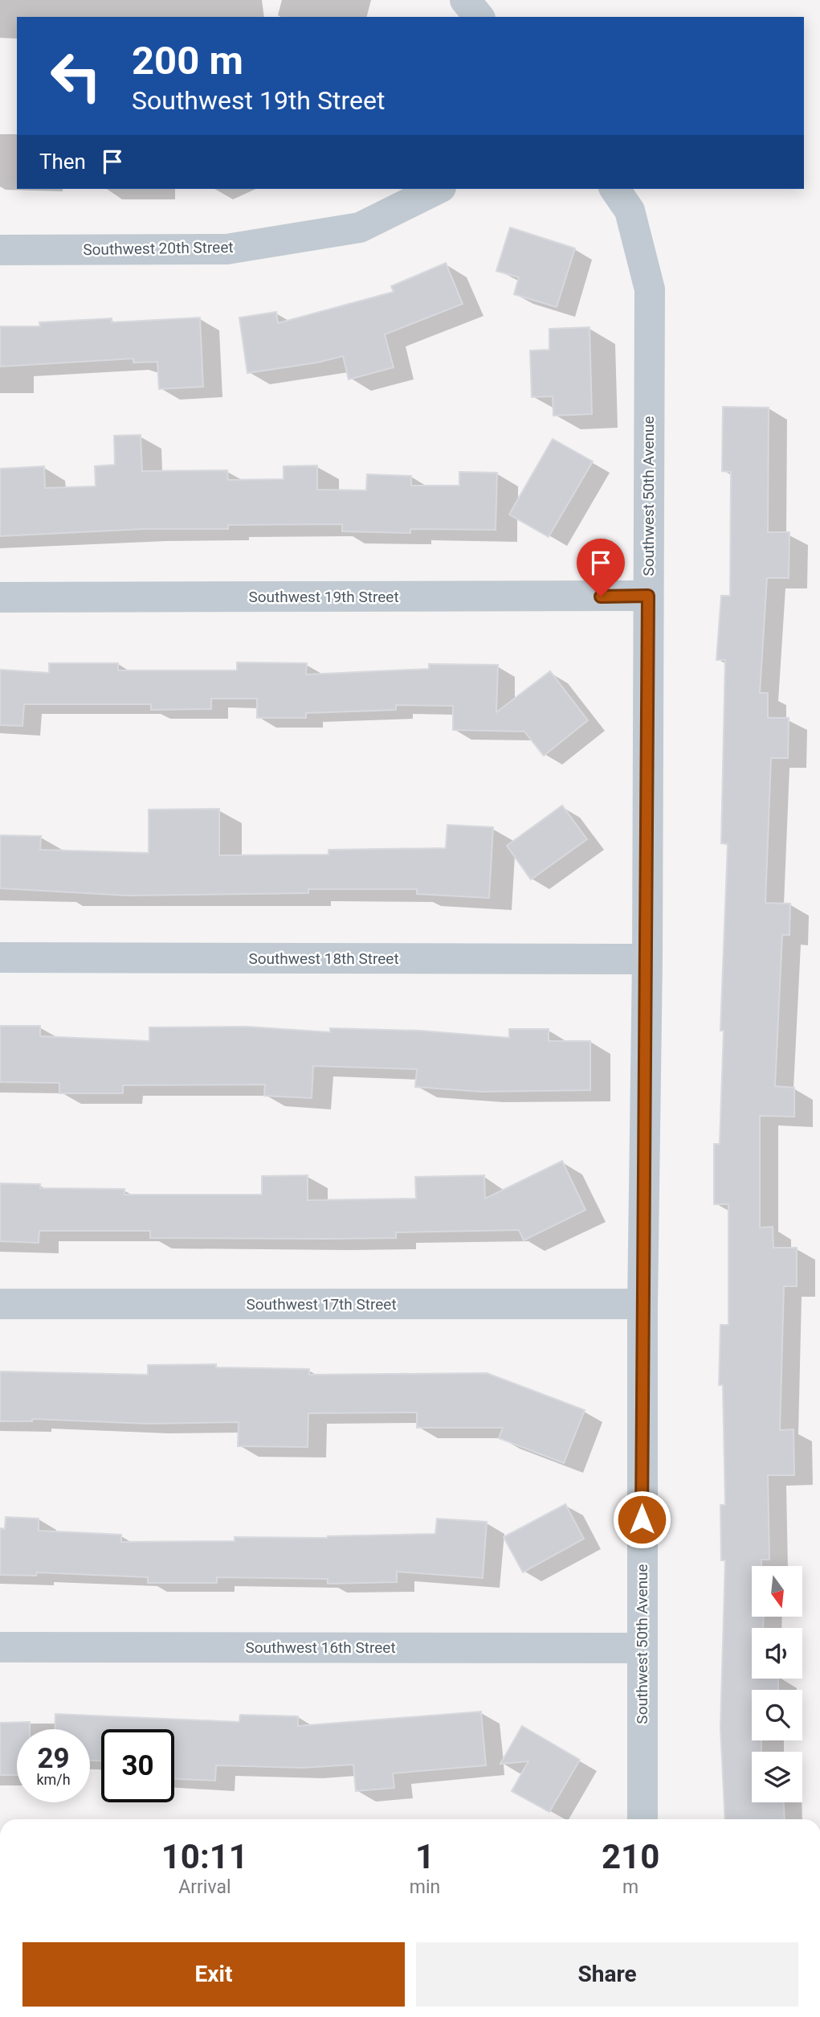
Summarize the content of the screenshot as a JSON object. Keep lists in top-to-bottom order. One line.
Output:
{"streets":{"street":["Southwest 20th Street","Southwest 50th Avenue","Southwest 19th Street","Southwest 18th Street","Southwest 17th Street","Southwest 16th Street"]},"crossings":[["Southwest 50th Avenue","Southwest 19th Street"],["Southwest 50th Avenue","Southwest 18th Street"],["Southwest 50th Avenue","Southwest 17th Street"],["Southwest 50th Avenue","Southwest 16th Street"]],"north":"bottom","page":{"turn":["200 m","Southwest 19th Street"],"then":"Then","speed":"29 km/h","limit":"30","eta":["10:11","Arrival","1","min","210","m"],"buttons":["Exit","Share"]}}
